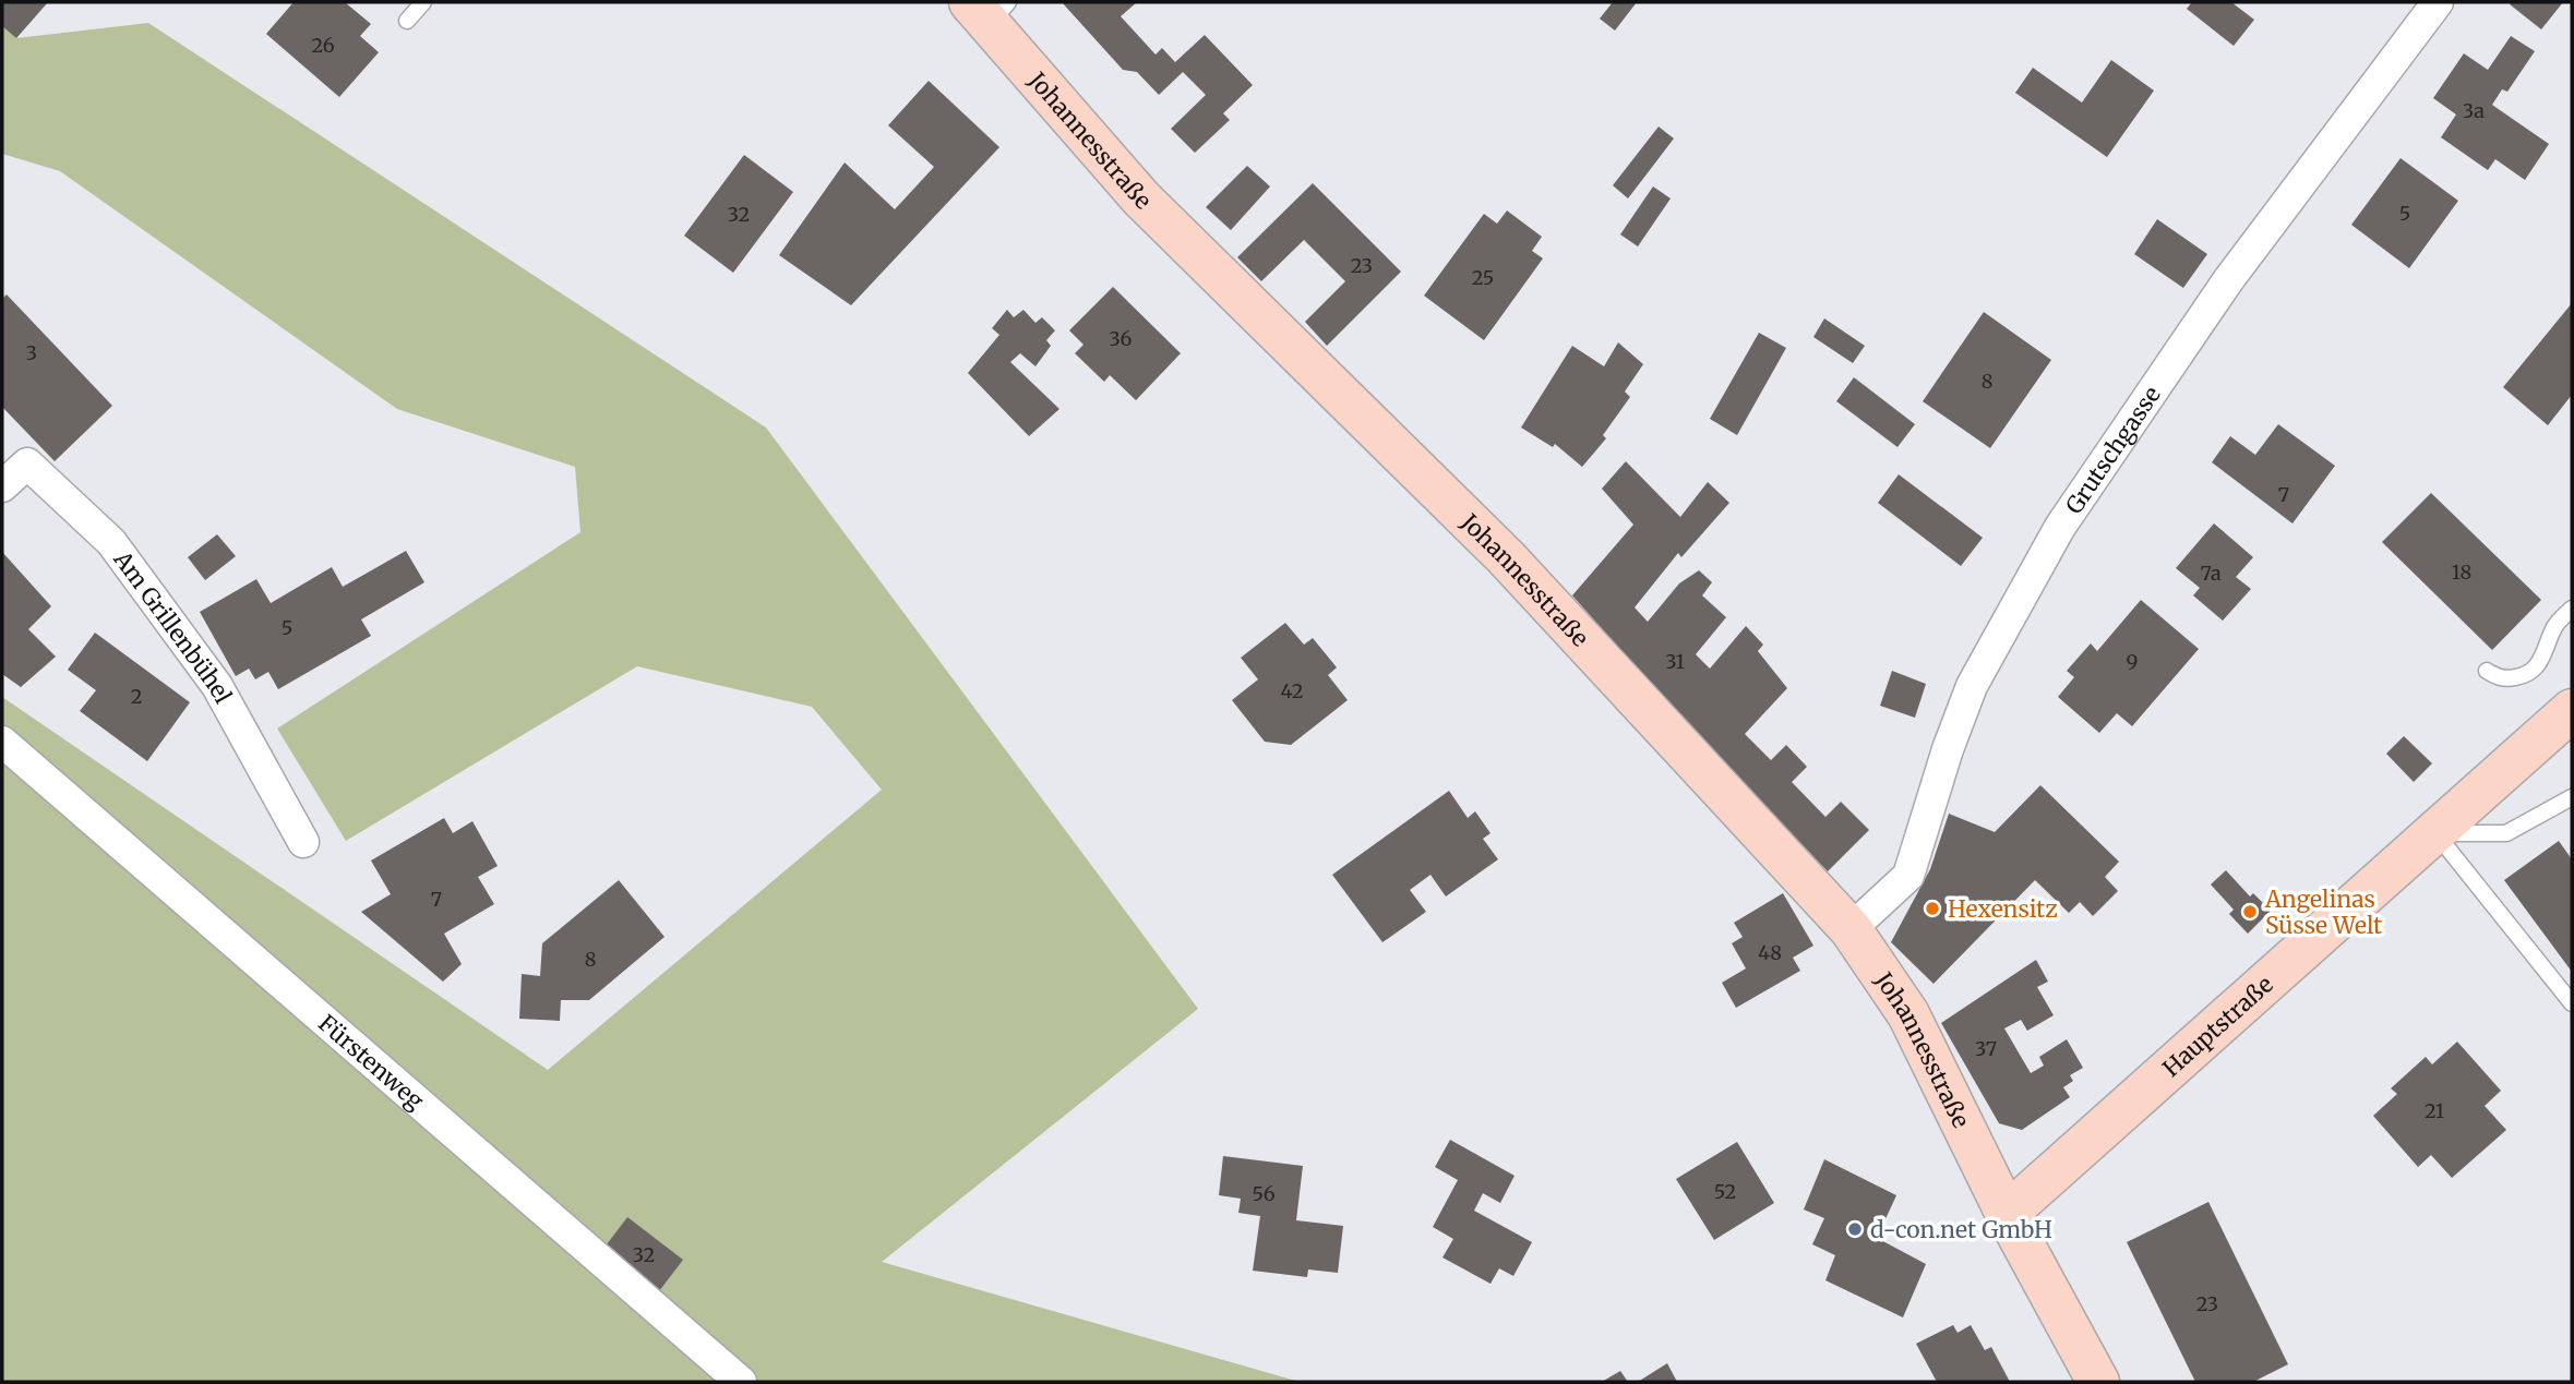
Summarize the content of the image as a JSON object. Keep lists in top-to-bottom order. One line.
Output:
{"streets":{"main road":["Johannesstraße","Hauptstraße"],"street":["Grutschgasse","Am Grillenbühel","Fürstenweg"]},"crossings":[["Johannesstraße","Grutschgasse"],["Johannesstraße","Hauptstraße"]],"places":["Hexensitz","Angelinas Süsse Welt","d-con.net GmbH"],"house_numbers":["26","3a","5","32","23","25","36","3","8","7","18","7a","5","31","9","42","2","7","48","8","37","21","52","56","32","23"]}
